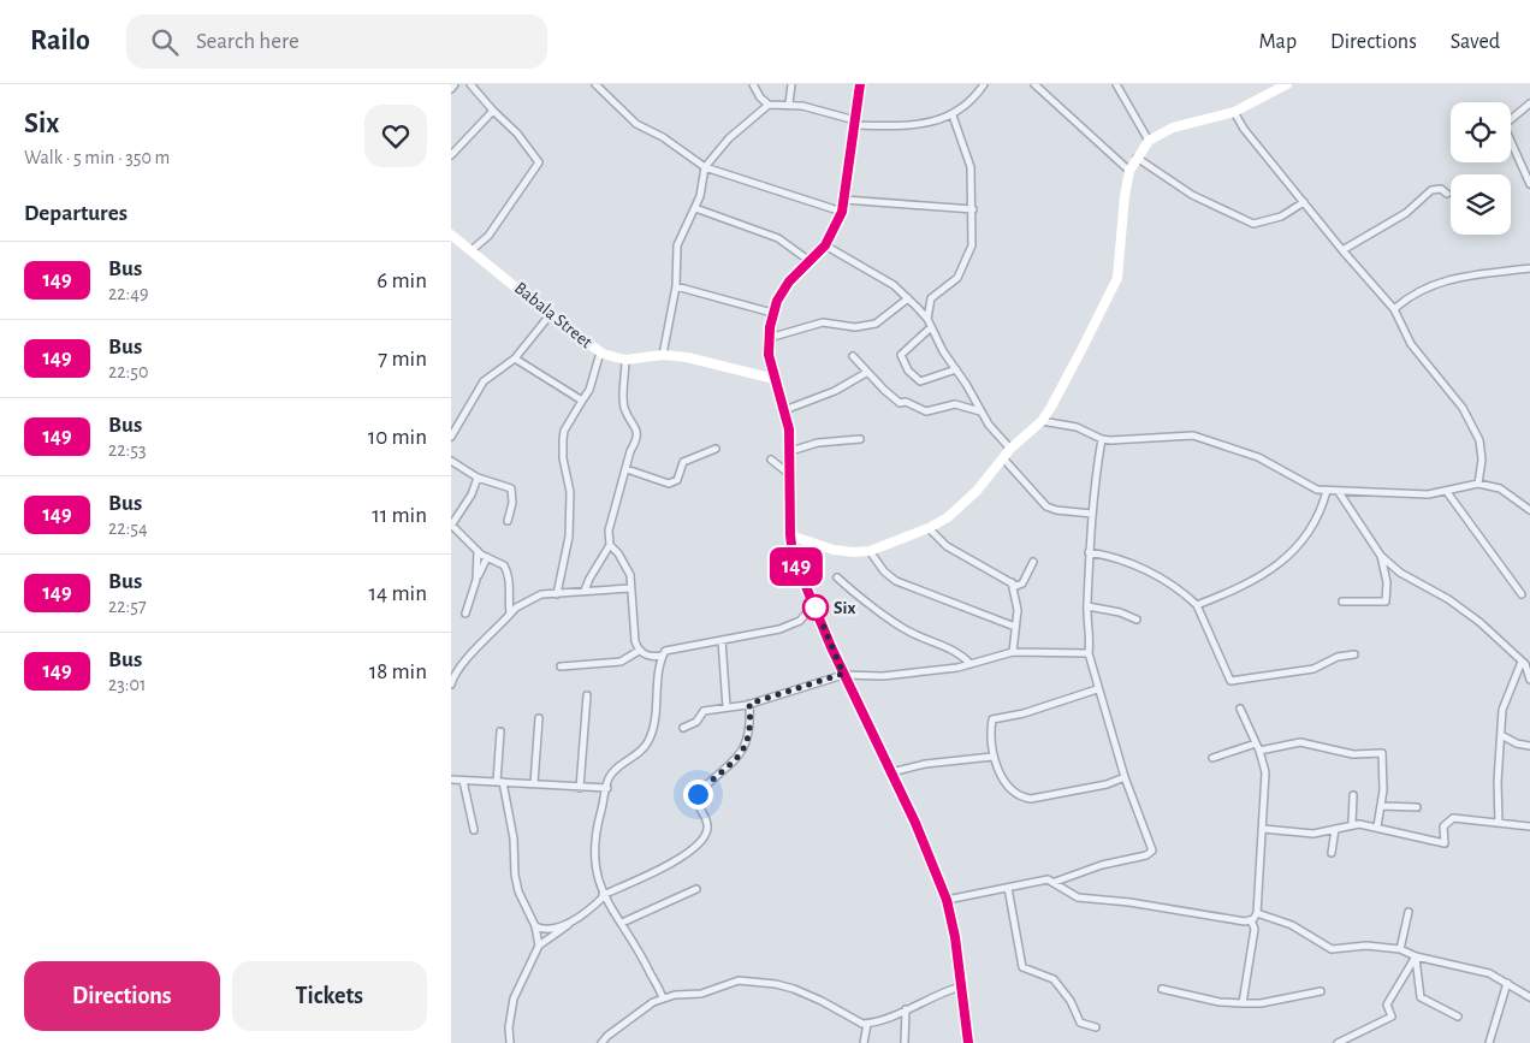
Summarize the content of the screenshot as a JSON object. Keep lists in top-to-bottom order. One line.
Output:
{"streets":{"street":["Babala Street"]},"places":["Six"],"lines":["bus line 149"],"page":{"header":"Railo","search":"Search here","nav":["Map","Directions","Saved"],"heading":[["Six","Walk · 5 min · 350 m"],"Departures"],"on_map":"149","list":[{"mark":"149","name":"Bus","note":"22:49","value":"6 min"},{"mark":"149","name":"Bus","note":"22:50","value":"7 min"},{"mark":"149","name":"Bus","note":"22:53","value":"10 min"},{"mark":"149","name":"Bus","note":"22:54","value":"11 min"},{"mark":"149","name":"Bus","note":"22:57","value":"14 min"},{"mark":"149","name":"Bus","note":"23:01","value":"18 min"}],"buttons":["Directions","Tickets"]}}
